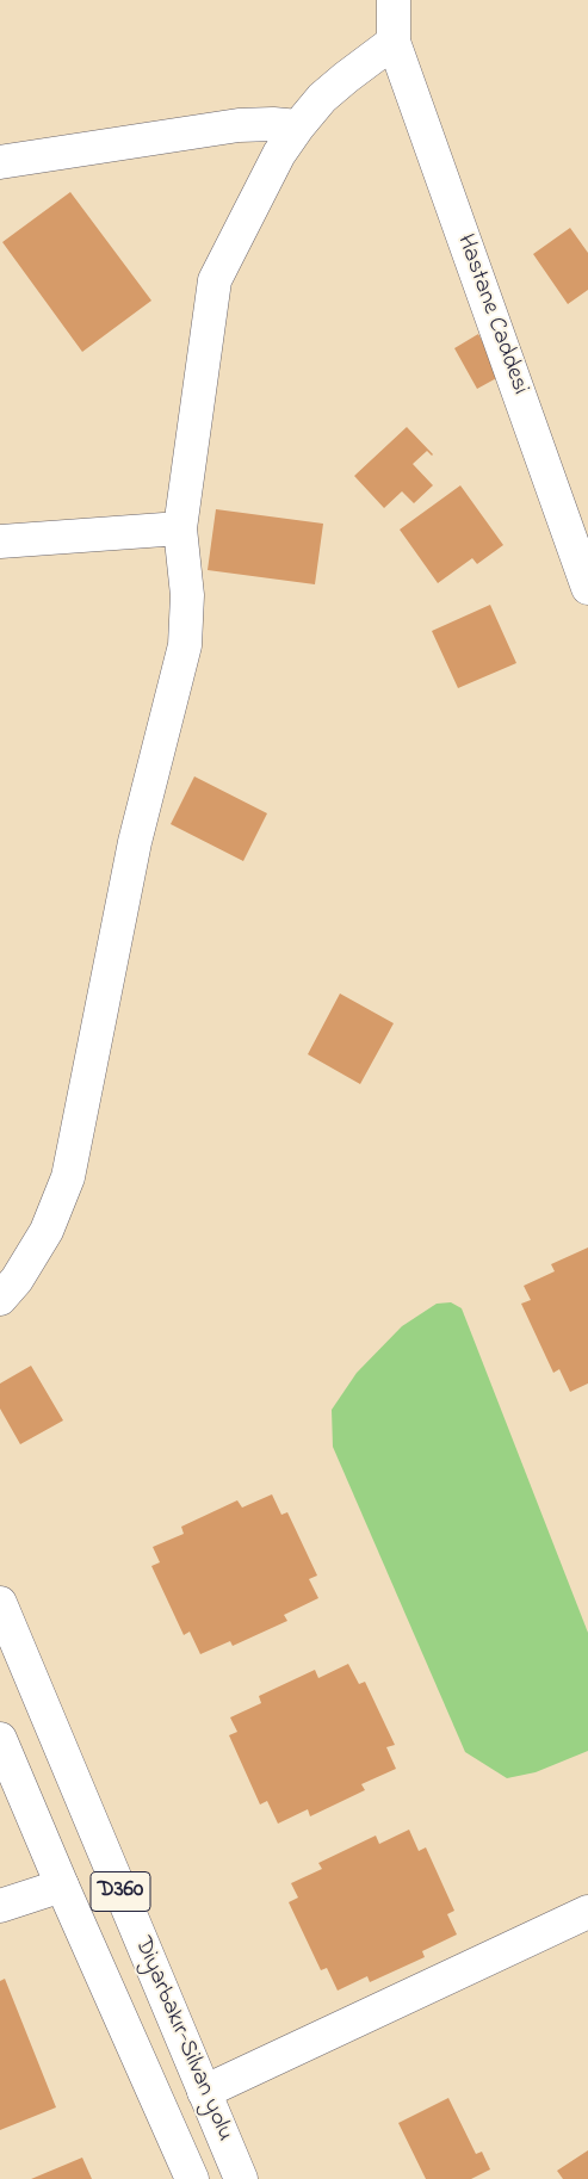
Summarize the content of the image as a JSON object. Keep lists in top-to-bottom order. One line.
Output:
{"streets":{"main road":["Hastane Caddesi","D360","Diyarbakır-Silvan yolu"]}}
